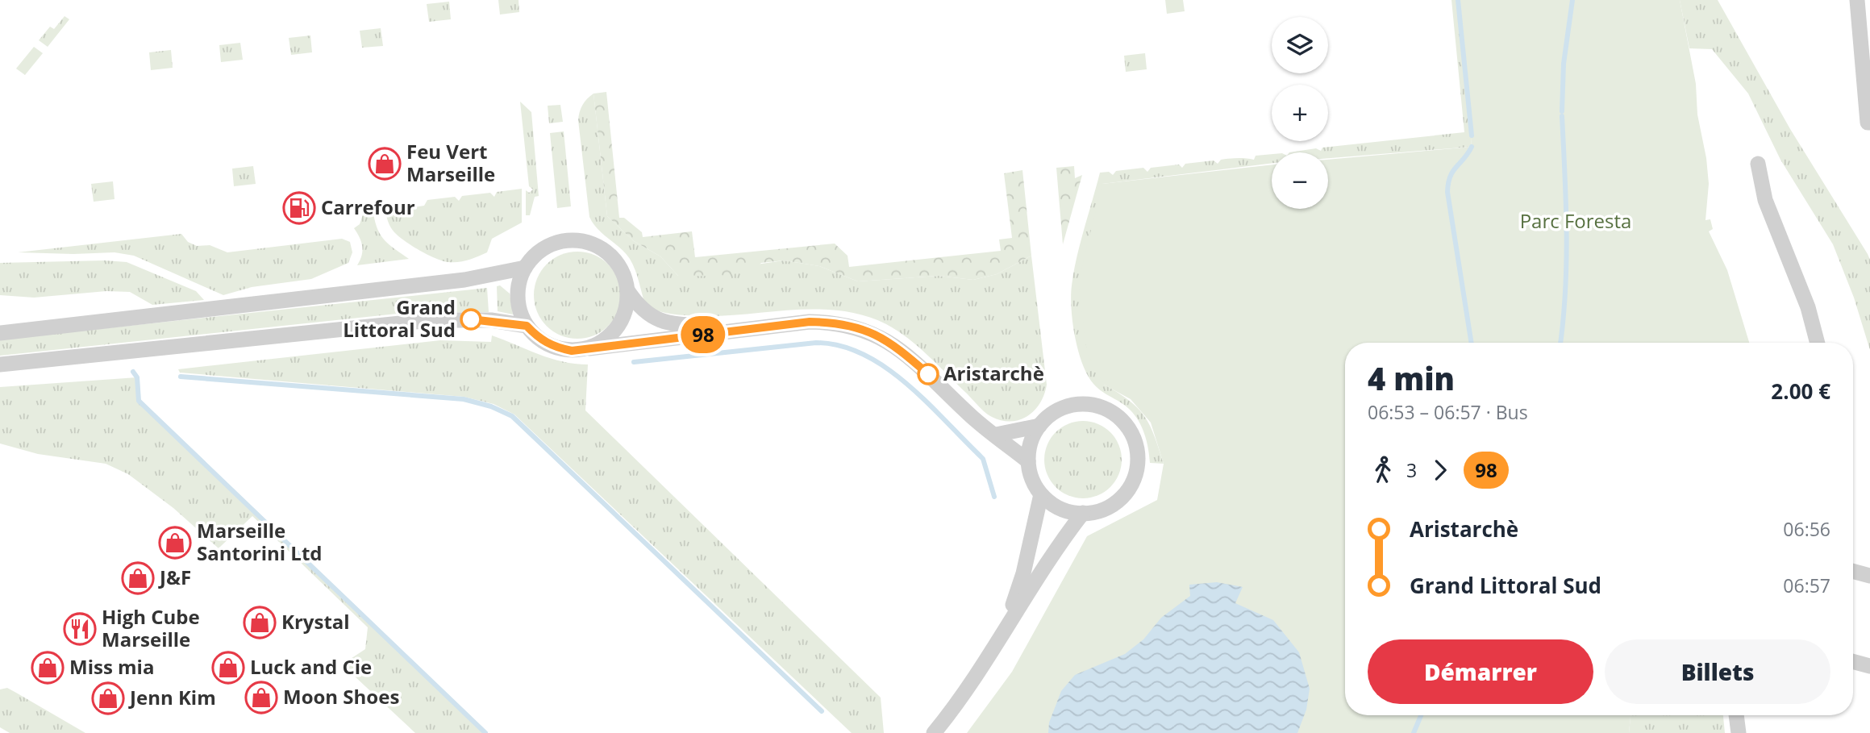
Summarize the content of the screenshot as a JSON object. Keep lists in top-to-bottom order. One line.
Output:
{"parks":["Parc Foresta"],"places":{"shop":["Feu Vert Marseille","Marseille Santorini Ltd","J&F","Krystal","Miss mia","Luck and Cie","Moon Shoes","Jenn Kim"],"fuel station":["Carrefour"],"other":["Grand Littoral Sud","Aristarchè"],"restaurant":["High Cube Marseille"]},"lines":["bus line 98"],"page":{"on_map":"98","map_buttons":["+","−"],"heading":["4 min","06:53 – 06:57 · Bus","2.00 €"],"legs":["3","98"],"list":[{"name":"Aristarchè","value":"06:56"},{"name":"Grand Littoral Sud","value":"06:57"}],"buttons":["Démarrer","Billets"]}}
